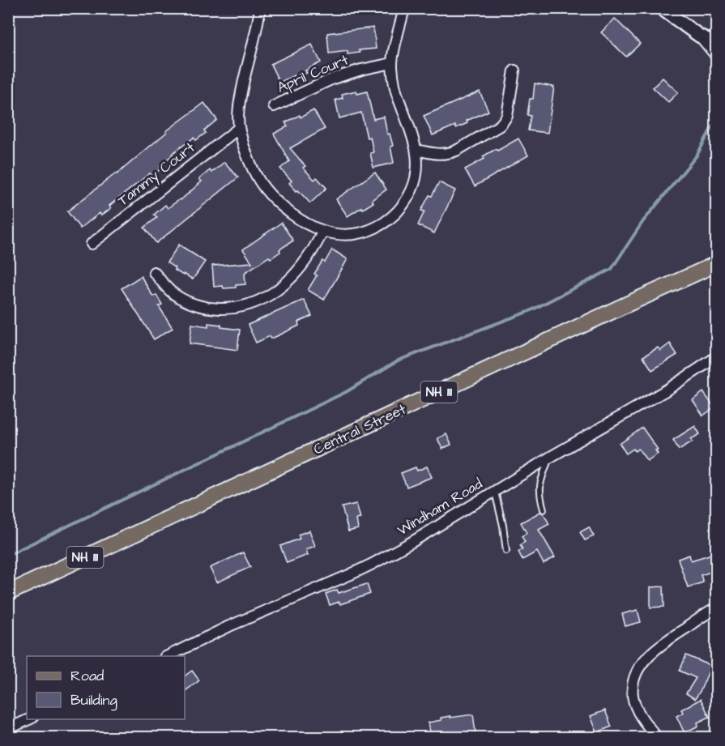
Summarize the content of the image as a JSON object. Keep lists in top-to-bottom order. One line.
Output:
{"streets":{"main road":["NH 111","Central Street"],"street":["April Court","Tammy Court","Windham Road"]},"legend":["Road","Building"]}
